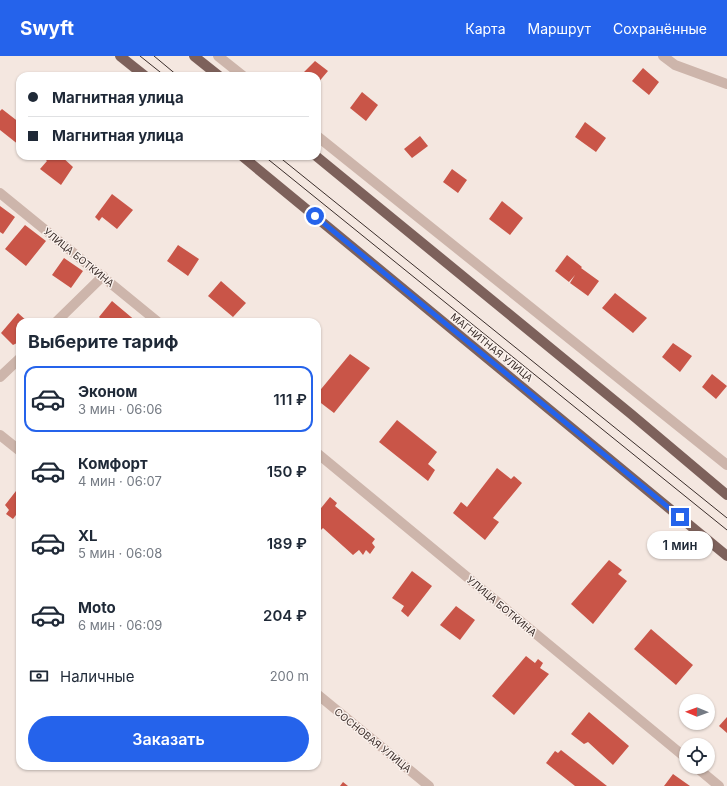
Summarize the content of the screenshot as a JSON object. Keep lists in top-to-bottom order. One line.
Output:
{"streets":{"main road":["МАГНИТНАЯ УЛИЦА"],"street":["УЛИЦА БОТКИНА","СОСНОВАЯ УЛИЦА"]},"north":"left","page":{"header":"Swyft","nav":["Карта","Маршрут","Сохранённые"],"banner":["Магнитная улица","Магнитная улица"],"heading":"Выберите тариф","list":[{"name":"Эконом","note":"3 мин · 06:06","value":"111 ₽"},{"name":"Комфорт","note":"4 мин · 06:07","value":"150 ₽"},{"name":"XL","note":"5 мин · 06:08","value":"189 ₽"},{"name":"Moto","note":"6 мин · 06:09","value":"204 ₽"}],"bubble":"1 мин","pay":["Наличные","200 m"],"buttons":"Заказать"}}
